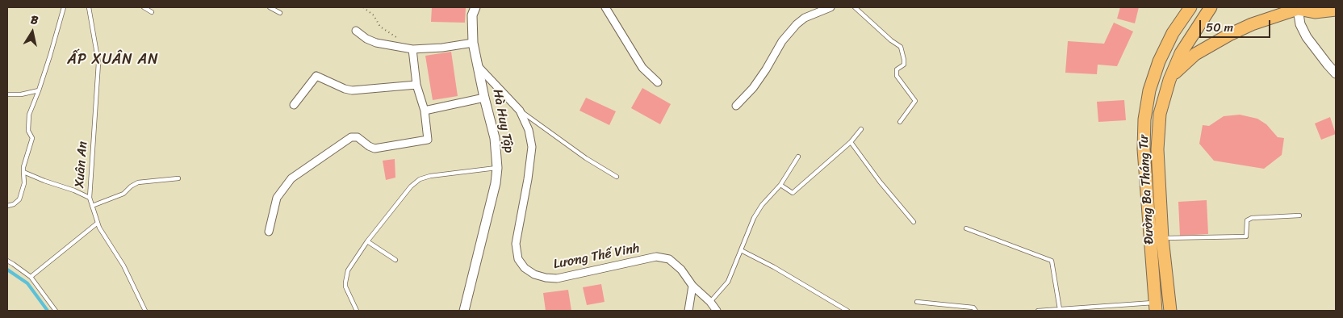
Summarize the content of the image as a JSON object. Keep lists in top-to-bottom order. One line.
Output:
{"streets":{"main road":["Đường Ba Tháng Tư"],"street":["Hà Huy Tập","Lương Thế Vinh"],"lane":["Xuân An"]},"crossings":[["Hà Huy Tập","Lương Thế Vinh"]],"districts":["ẤP XUÂN AN"],"scale_bar":"50 m","north":"top"}
